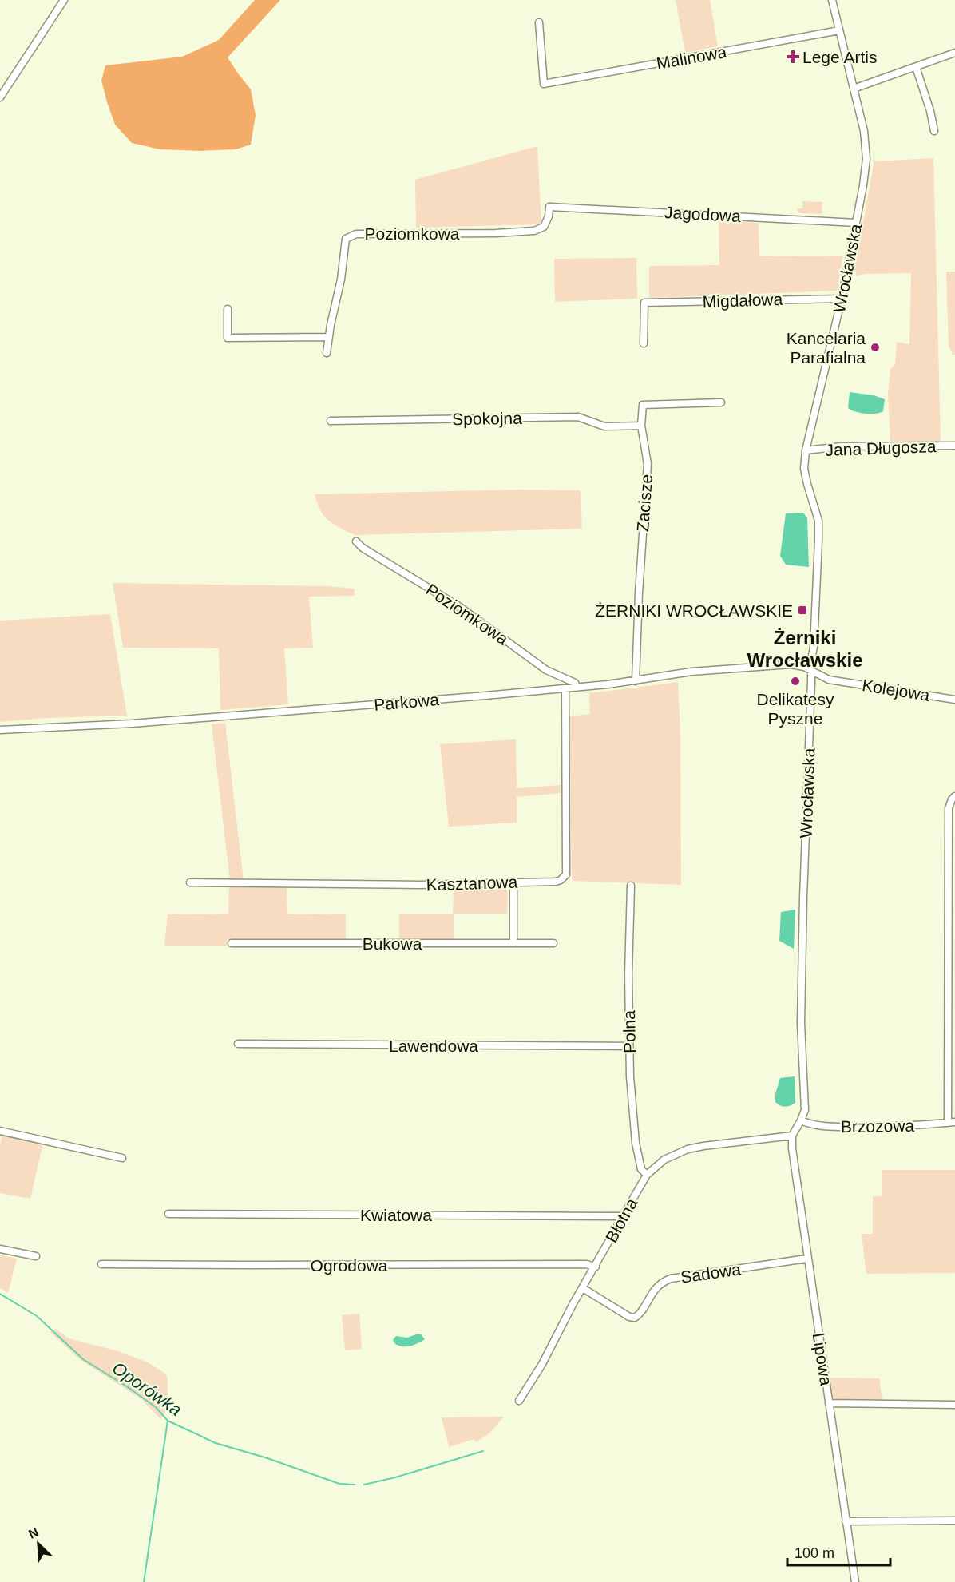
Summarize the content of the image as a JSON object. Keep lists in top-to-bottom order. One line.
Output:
{"streets":{"street":["Malinowa","Jagodowa","Poziomkowa","Wrocławska","Migdałowa","Spokojna","Jana Długosza","Zacisze","Kolejowa","Parkowa","Kasztanowa","Bukowa","Polna","Lawendowa","Brzozowa","Kwiatowa","Błotna","Ogrodowa","Sadowa","Lipowa"]},"crossings":[["Malinowa","Wrocławska"],["Jagodowa","Poziomkowa"],["Jagodowa","Wrocławska"],["Poziomkowa","Parkowa"],["Wrocławska","Migdałowa"],["Wrocławska","Jana Długosza"],["Wrocławska","Kolejowa"],["Wrocławska","Parkowa"],["Wrocławska","Brzozowa"],["Wrocławska","Błotna"],["Wrocławska","Lipowa"],["Spokojna","Zacisze"],["Zacisze","Parkowa"],["Kolejowa","Parkowa"],["Parkowa","Kasztanowa"],["Polna","Lawendowa"],["Polna","Błotna"],["Kwiatowa","Błotna"],["Błotna","Ogrodowa"],["Błotna","Sadowa"],["Błotna","Lipowa"],["Sadowa","Lipowa"]],"districts":["Żerniki Wrocławskie"],"water":["Oporówka"],"places":{"health":["Lege Artis"],"other":["Kancelaria Parafialna","Delikatesy Pyszne"],"transit":["ŻERNIKI WROCŁAWSKIE"]},"scale_bar":"100 m","north":"top left"}
